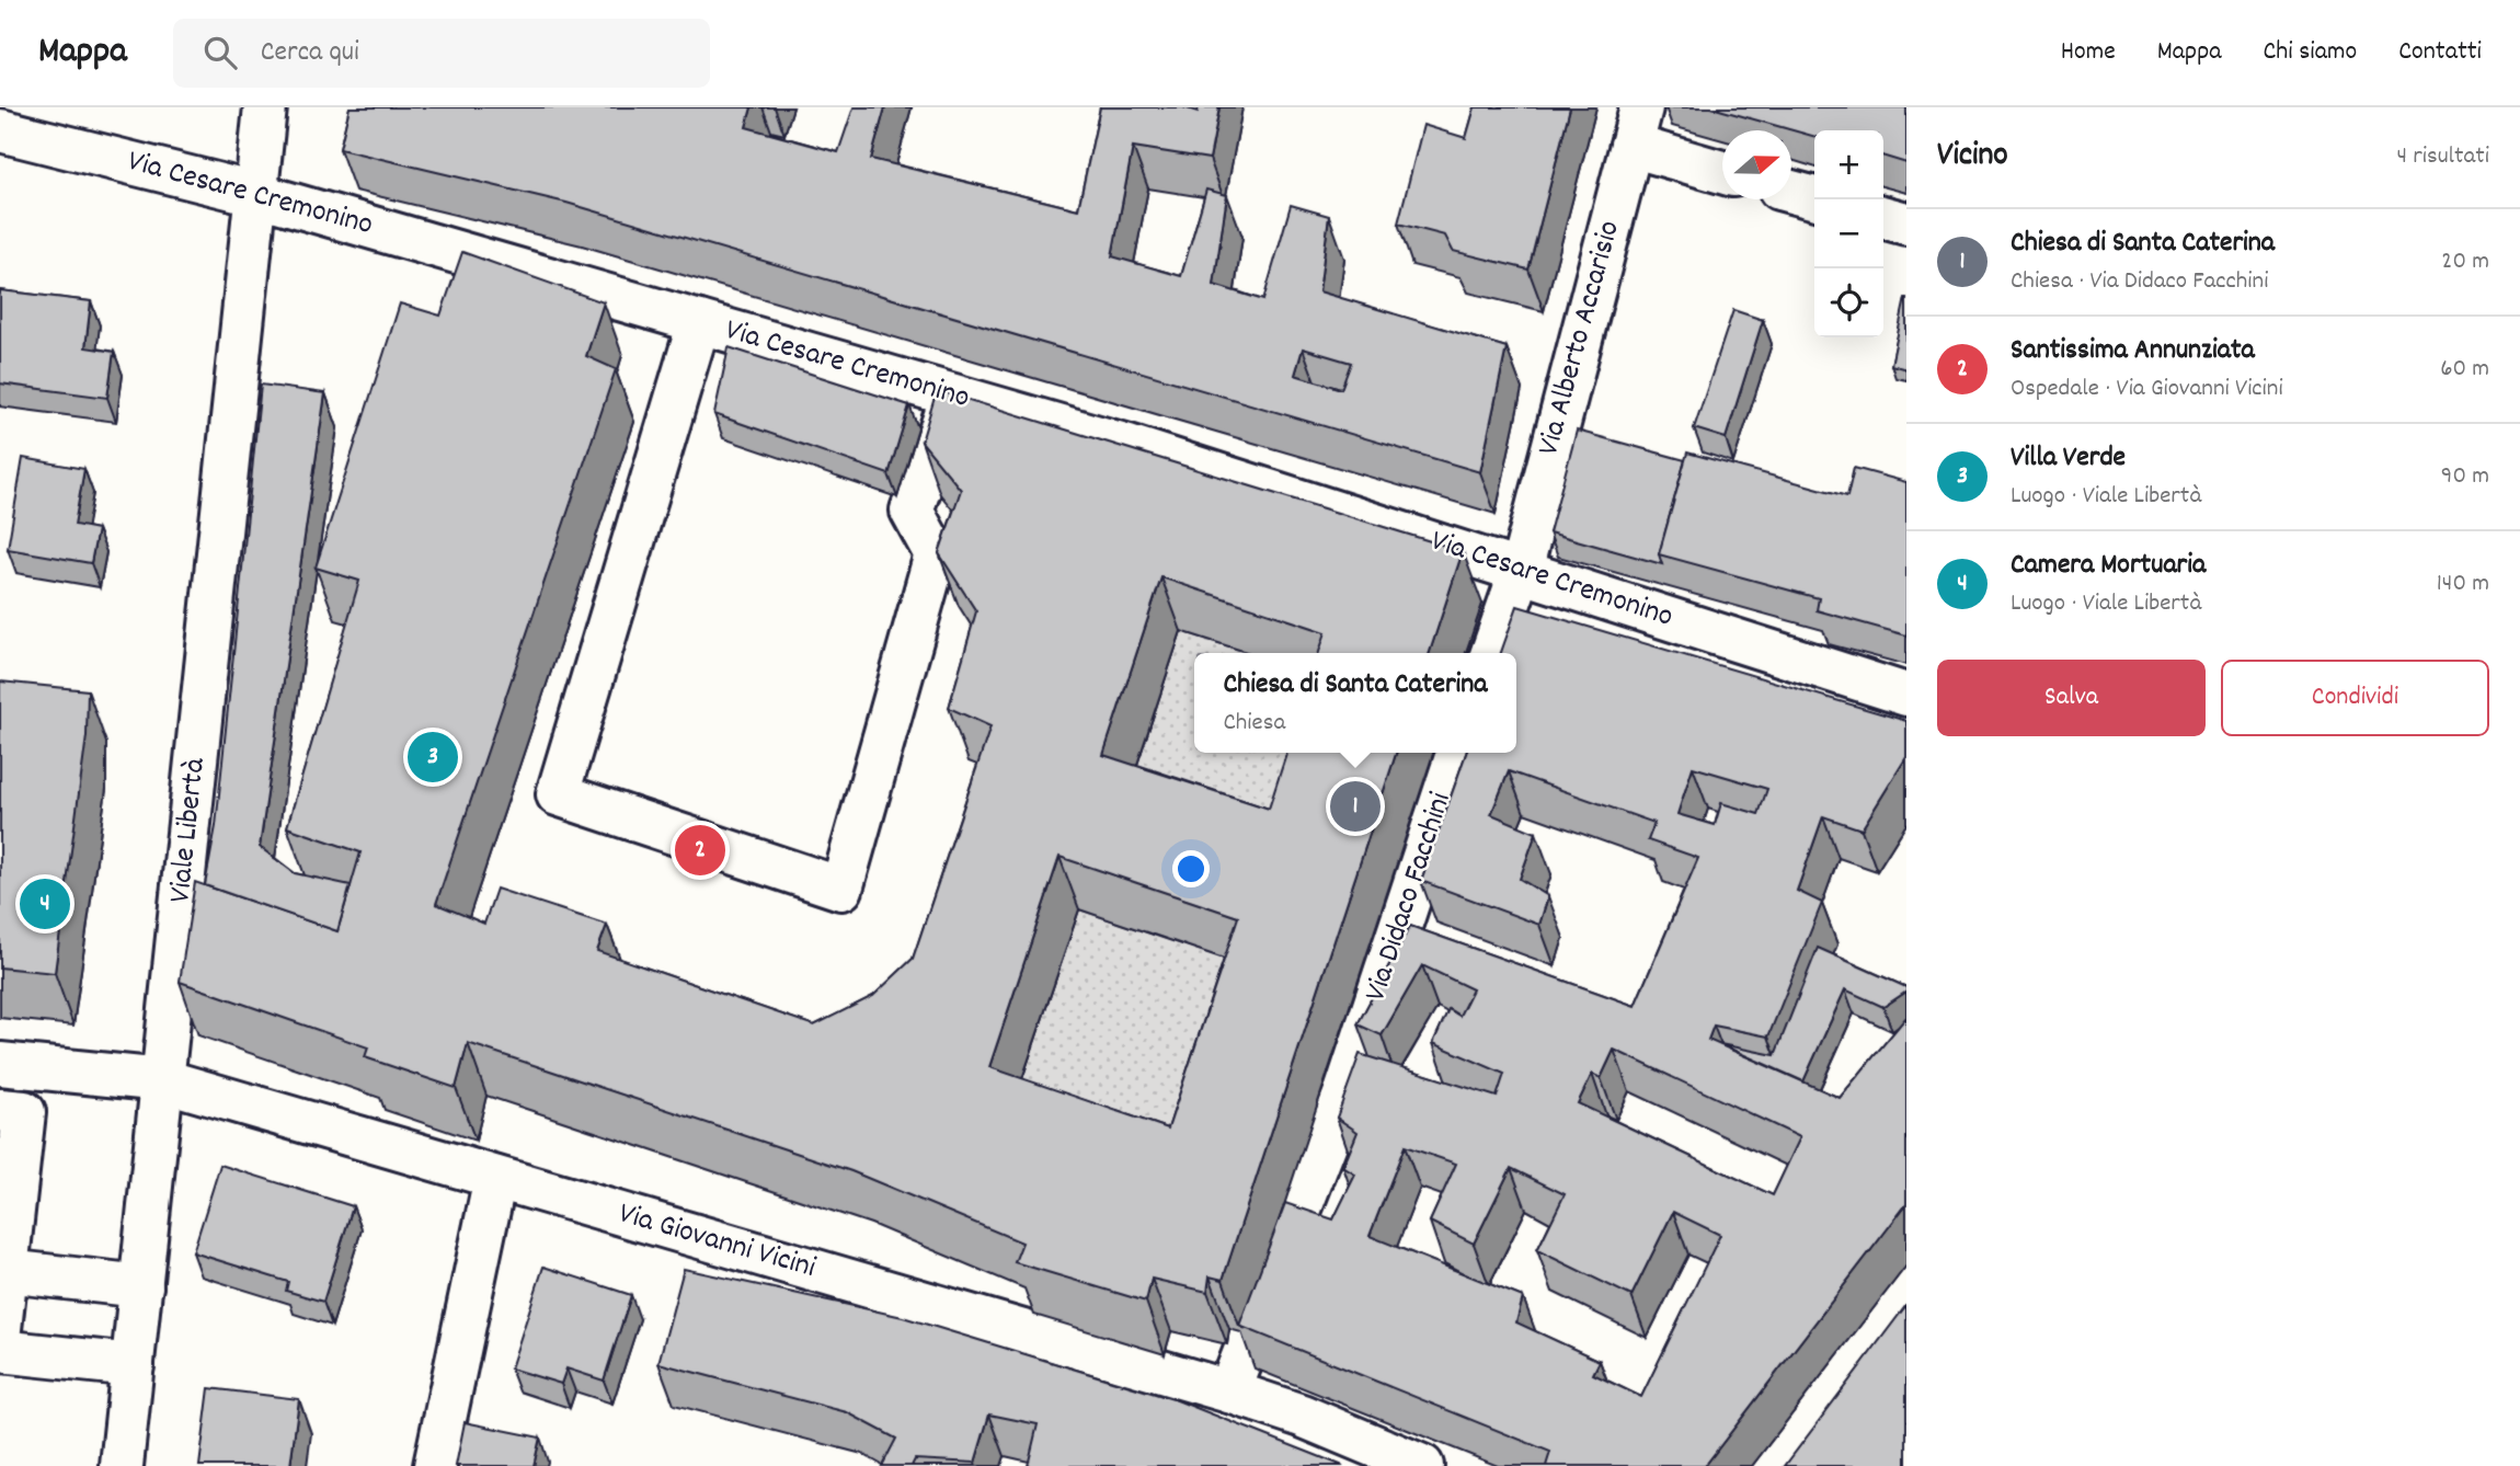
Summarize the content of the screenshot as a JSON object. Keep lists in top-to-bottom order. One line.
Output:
{"streets":{"street":["Via Cesare Cremonino","Via Alberto Accarisio","Viale Libertà","Via Didaco Facchini","Via Giovanni Vicini"]},"crossings":[["Via Cesare Cremonino","Via Alberto Accarisio"],["Via Cesare Cremonino","Viale Libertà"],["Viale Libertà","Via Giovanni Vicini"],["Via Didaco Facchini","Via Giovanni Vicini"]],"north":"right","page":{"header":"Mappa","search":"Cerca qui","nav":["Home","Mappa","Chi siamo","Contatti"],"heading":["Vicino","4 risultati"],"map_buttons":["+","−"],"list":[{"mark":"1","name":"Chiesa di Santa Caterina","note":"Chiesa · Via Didaco Facchini","value":"20 m"},{"mark":"2","name":"Santissima Annunziata","note":"Ospedale · Via Giovanni Vicini","value":"60 m"},{"mark":"3","name":"Villa Verde","note":"Luogo · Viale Libertà","value":"90 m"},{"mark":"4","name":"Camera Mortuaria","note":"Luogo · Viale Libertà","value":"140 m"}],"buttons":["Salva","Condividi"],"popup":["Chiesa di Santa Caterina","Chiesa"],"pins":["3","1","2","4"]}}
